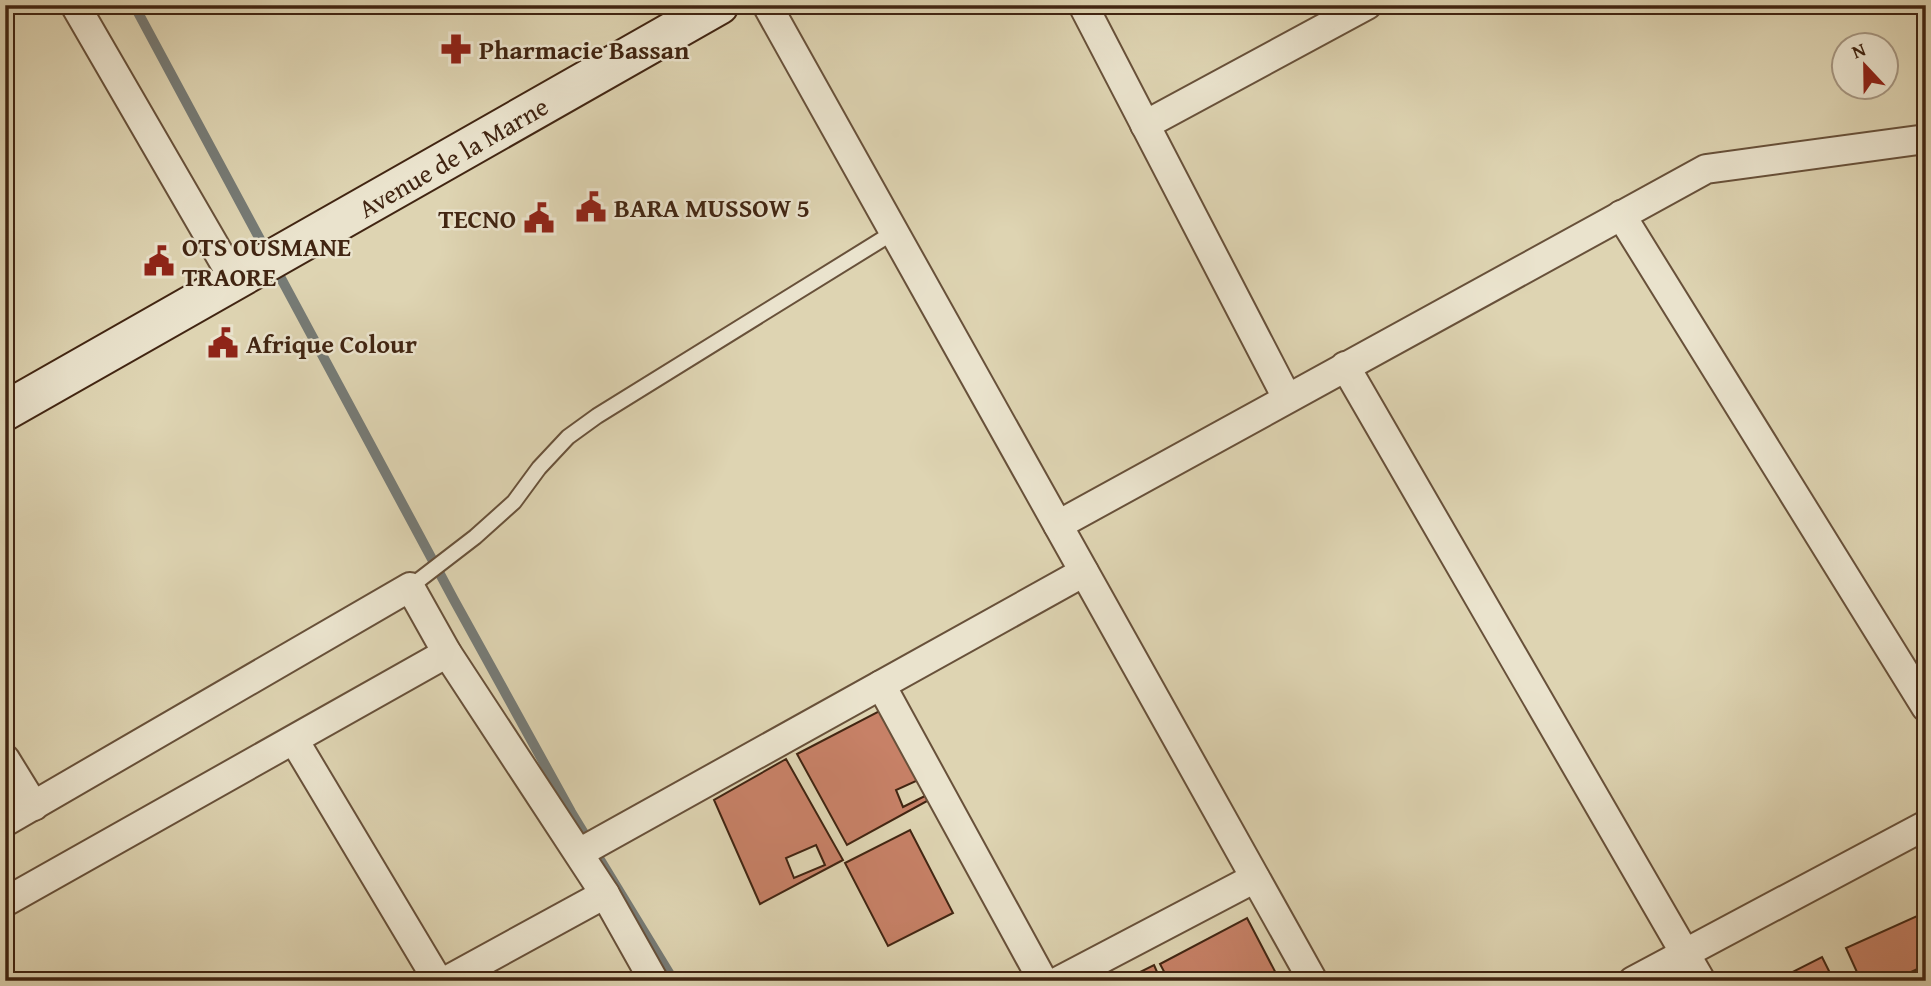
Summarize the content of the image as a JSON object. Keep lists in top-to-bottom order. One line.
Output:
{"streets":{"street":["Avenue de la Marne"]},"places":{"pharmacy":["Pharmacie Bassan"],"public building":["BARA MUSSOW 5","TECNO","OTS OUSMANE TRAORE","Afrique Colour"]},"north":"top"}
